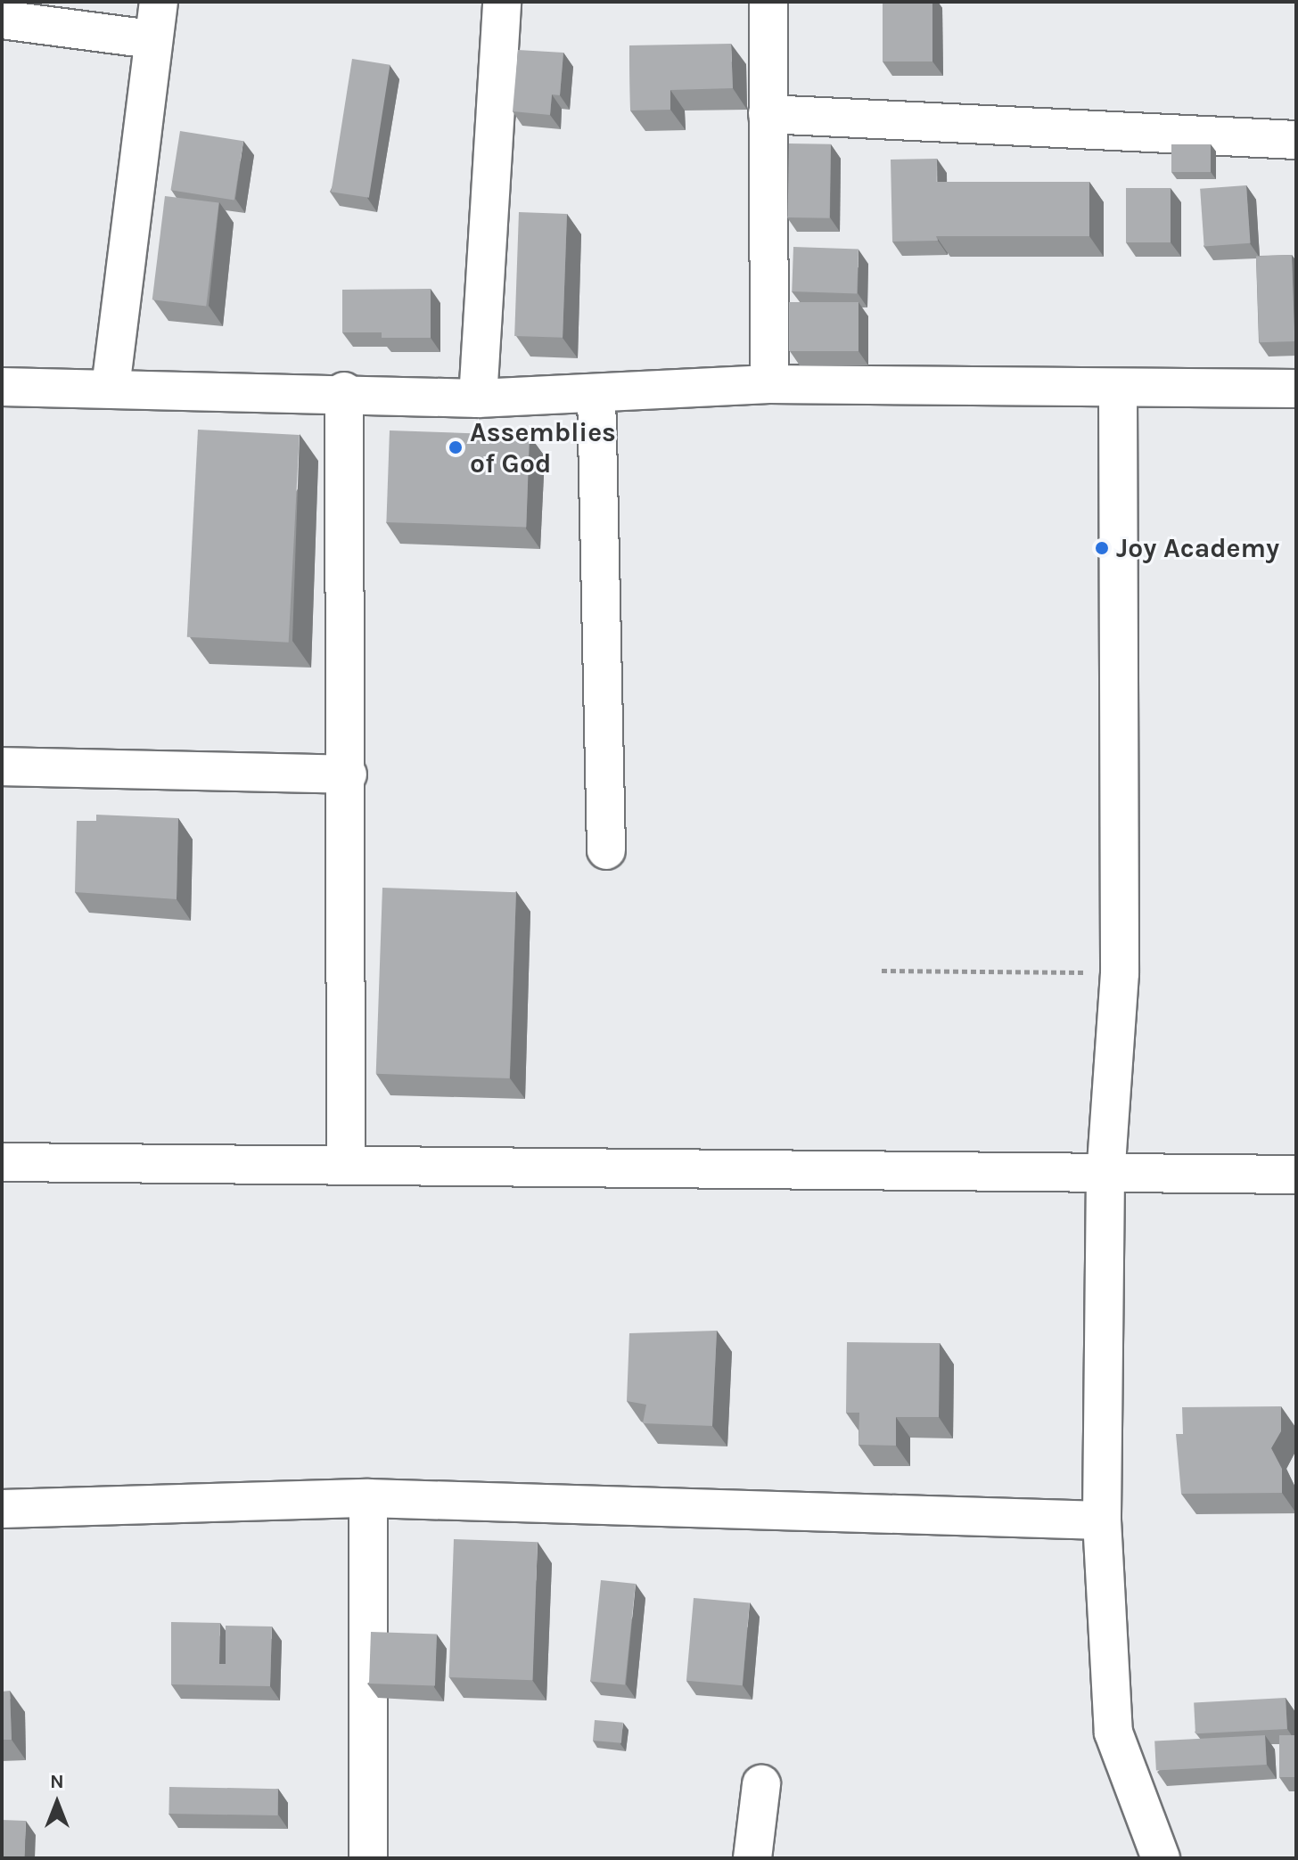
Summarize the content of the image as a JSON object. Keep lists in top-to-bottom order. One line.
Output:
{"places":["Assemblies of God","Joy Academy"],"north":"top"}
